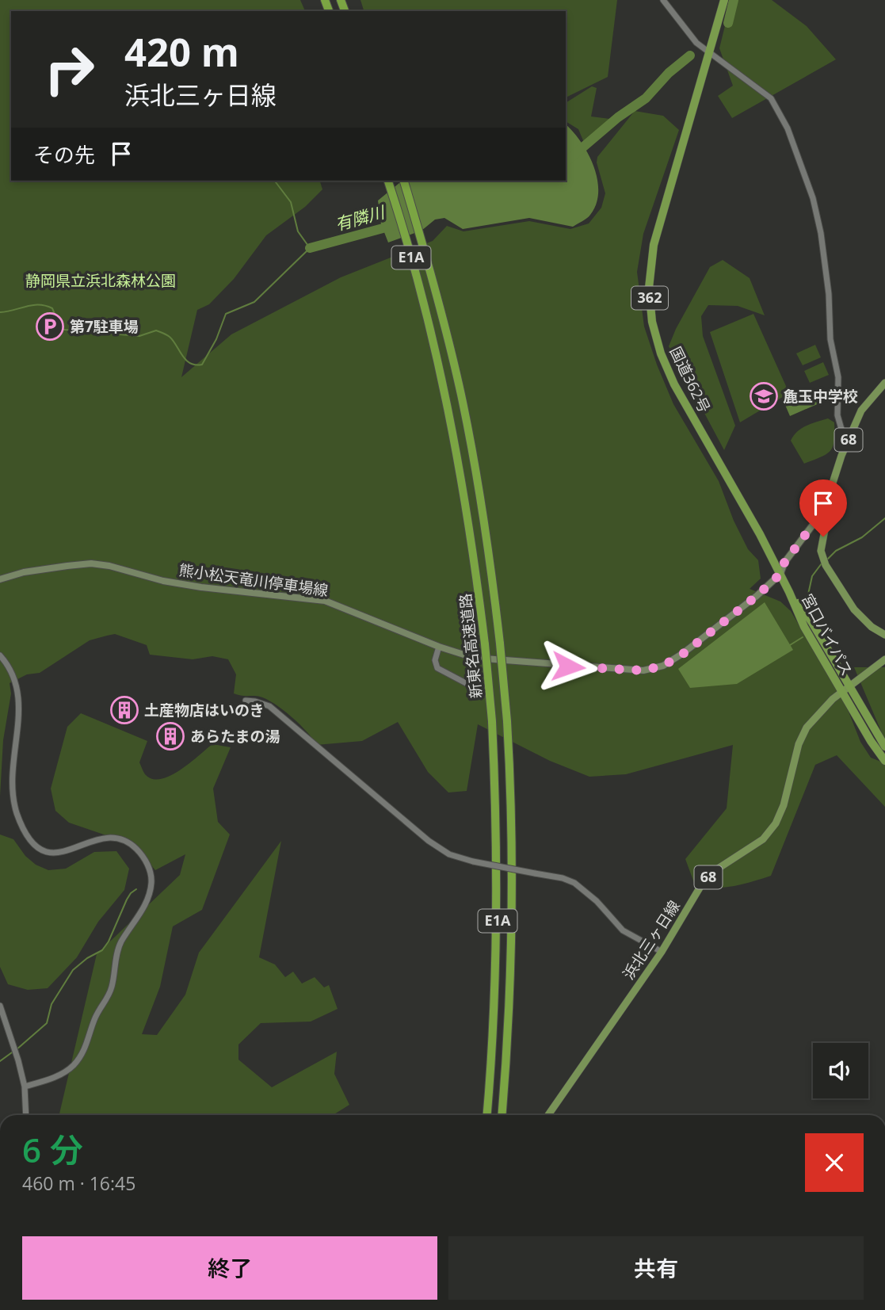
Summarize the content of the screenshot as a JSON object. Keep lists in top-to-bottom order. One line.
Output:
{"streets":{"highway":["E1A","362","国道362号","宮口バイパス","新東名高速道路"],"main road":["68","熊小松天竜川停車場線","浜北三ヶ日線"]},"crossings":[["国道362号","熊小松天竜川停車場線"],["国道362号","宮口バイパス"],["68","熊小松天竜川停車場線"],["宮口バイパス","浜北三ヶ日線"]],"water":["有隣川"],"parks":["静岡県立浜北森林公園"],"places":{"parking":["第7駐車場"],"school or university":["麁玉中学校"],"building":["土産物店はいのき","あらたまの湯"]},"page":{"turn":["420 m","浜北三ヶ日線"],"then":"その先","heading":["6 分","460 m · 16:45"],"buttons":["終了","共有"]}}
